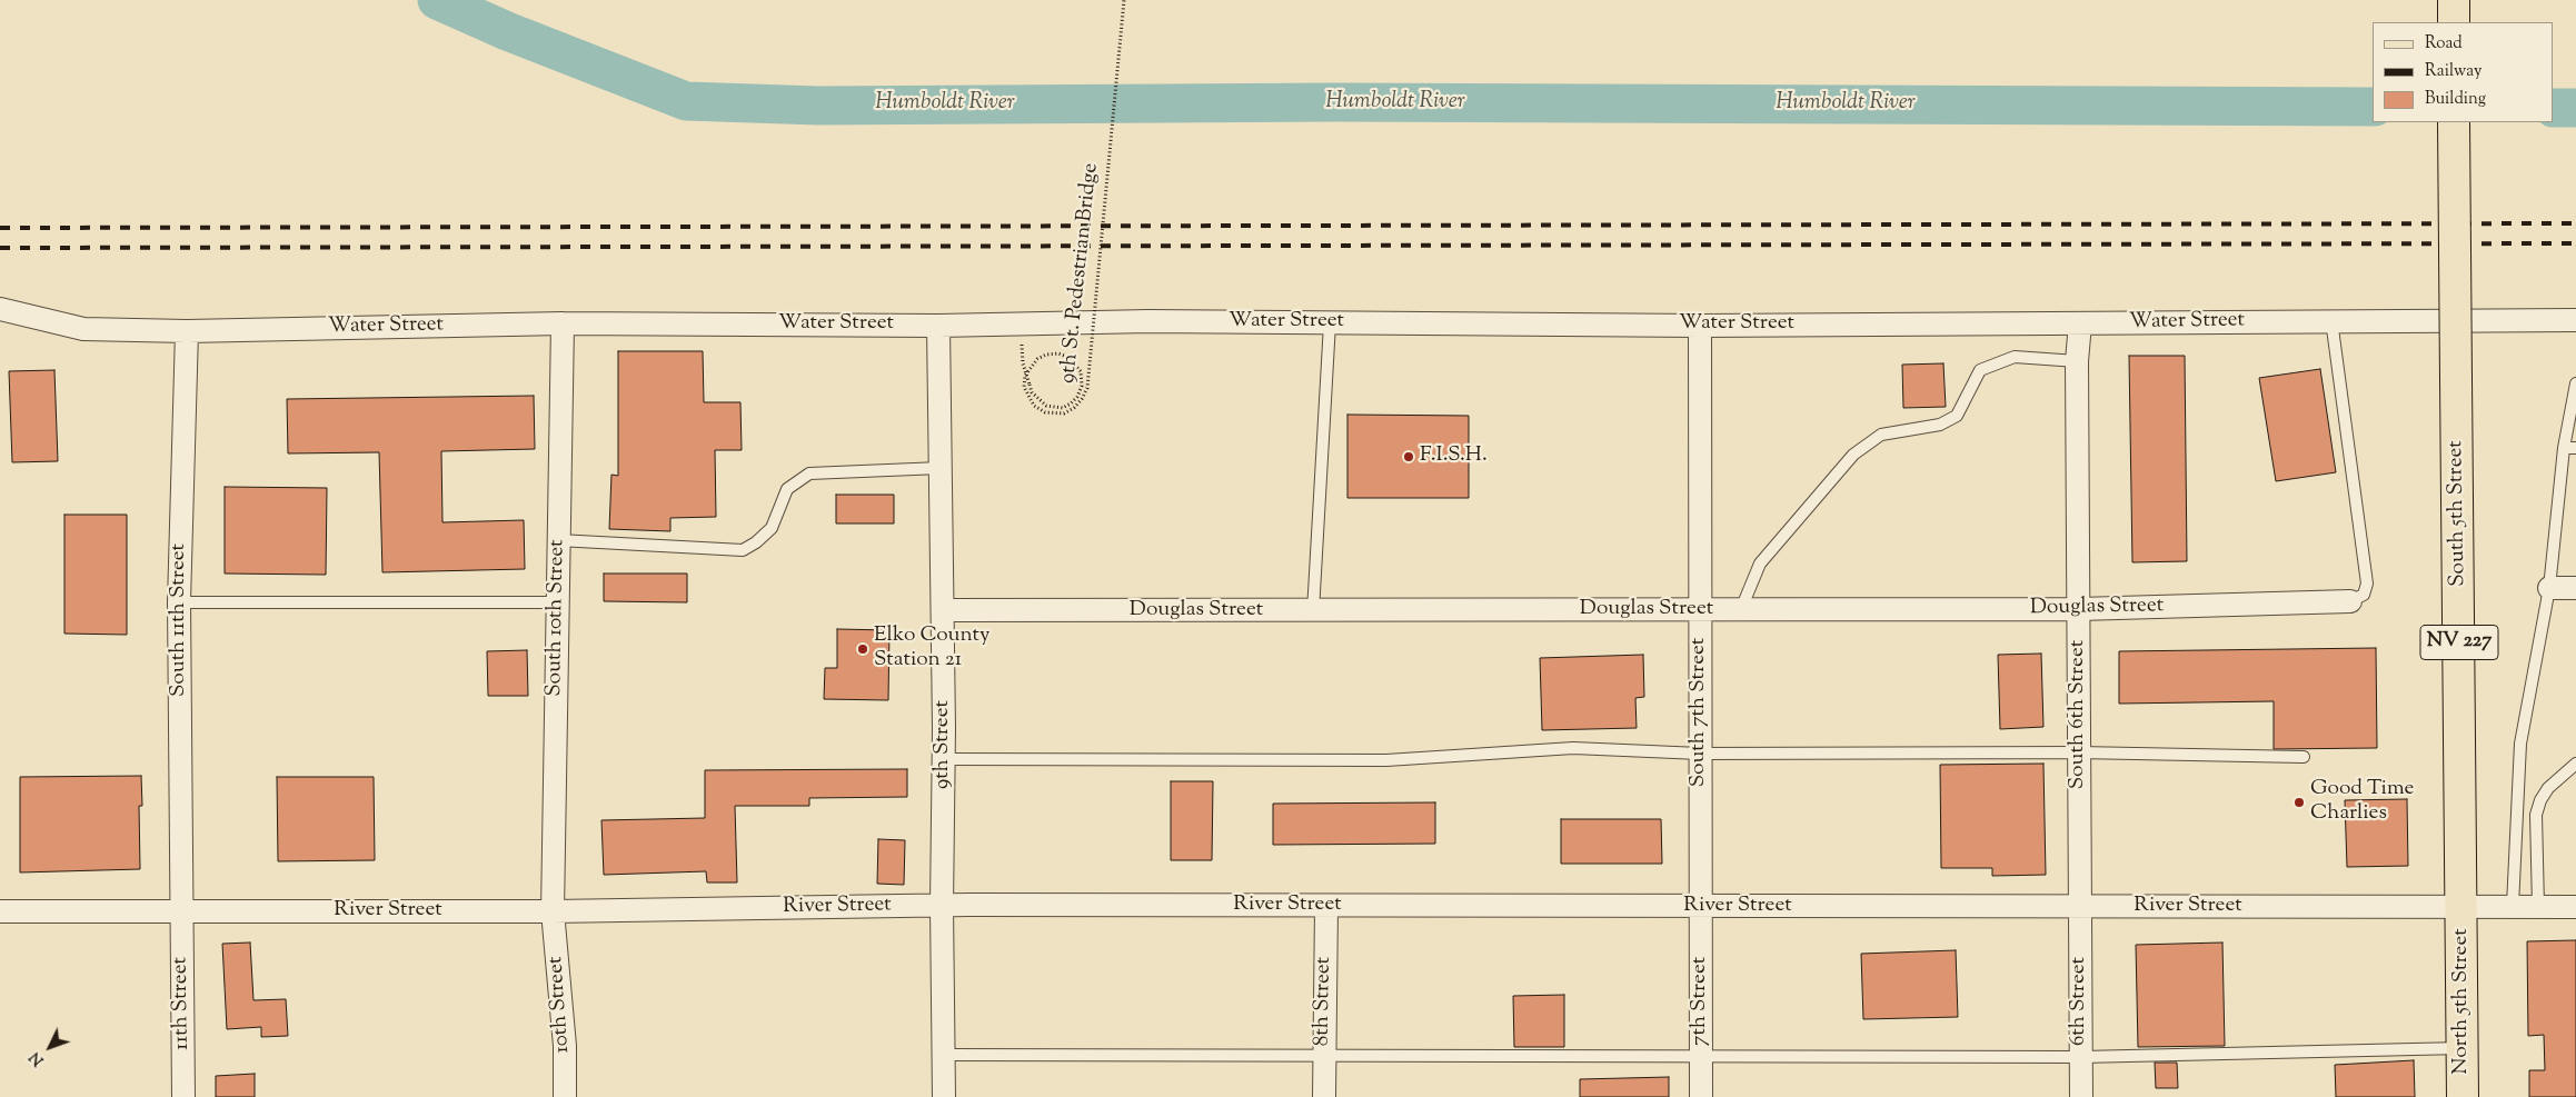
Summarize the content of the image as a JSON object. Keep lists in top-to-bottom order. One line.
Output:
{"streets":{"main road":["South 5th Street","NV 227","North 5th Street"],"street":["Water Street","Douglas Street","South 10th Street","South 11th Street","South 7th Street","South 6th Street","9th Street","River Street","8th Street","7th Street","6th Street","11th Street","10th Street"],"path":["9th St. Pedestrian Bridge"]},"crossings":[["Water Street","South 10th Street"],["Water Street","South 11th Street"],["Water Street","South 7th Street"],["Water Street","South 6th Street"],["Water Street","9th Street"],["South 5th Street","River Street"],["South 5th Street","North 5th Street"],["Douglas Street","South 7th Street"],["Douglas Street","South 6th Street"],["Douglas Street","9th Street"],["South 10th Street","River Street"],["South 10th Street","10th Street"],["South 11th Street","River Street"],["South 11th Street","11th Street"],["South 7th Street","River Street"],["South 7th Street","7th Street"],["South 6th Street","River Street"],["South 6th Street","6th Street"],["9th Street","River Street"],["River Street","8th Street"],["River Street","7th Street"],["River Street","6th Street"],["River Street","North 5th Street"],["River Street","11th Street"],["River Street","10th Street"]],"water":["Humboldt River"],"places":["F.I.S.H.","Elko County Station 21","Good Time Charlies"],"legend":["Road","Railway","Building"],"north":"bottom left"}
